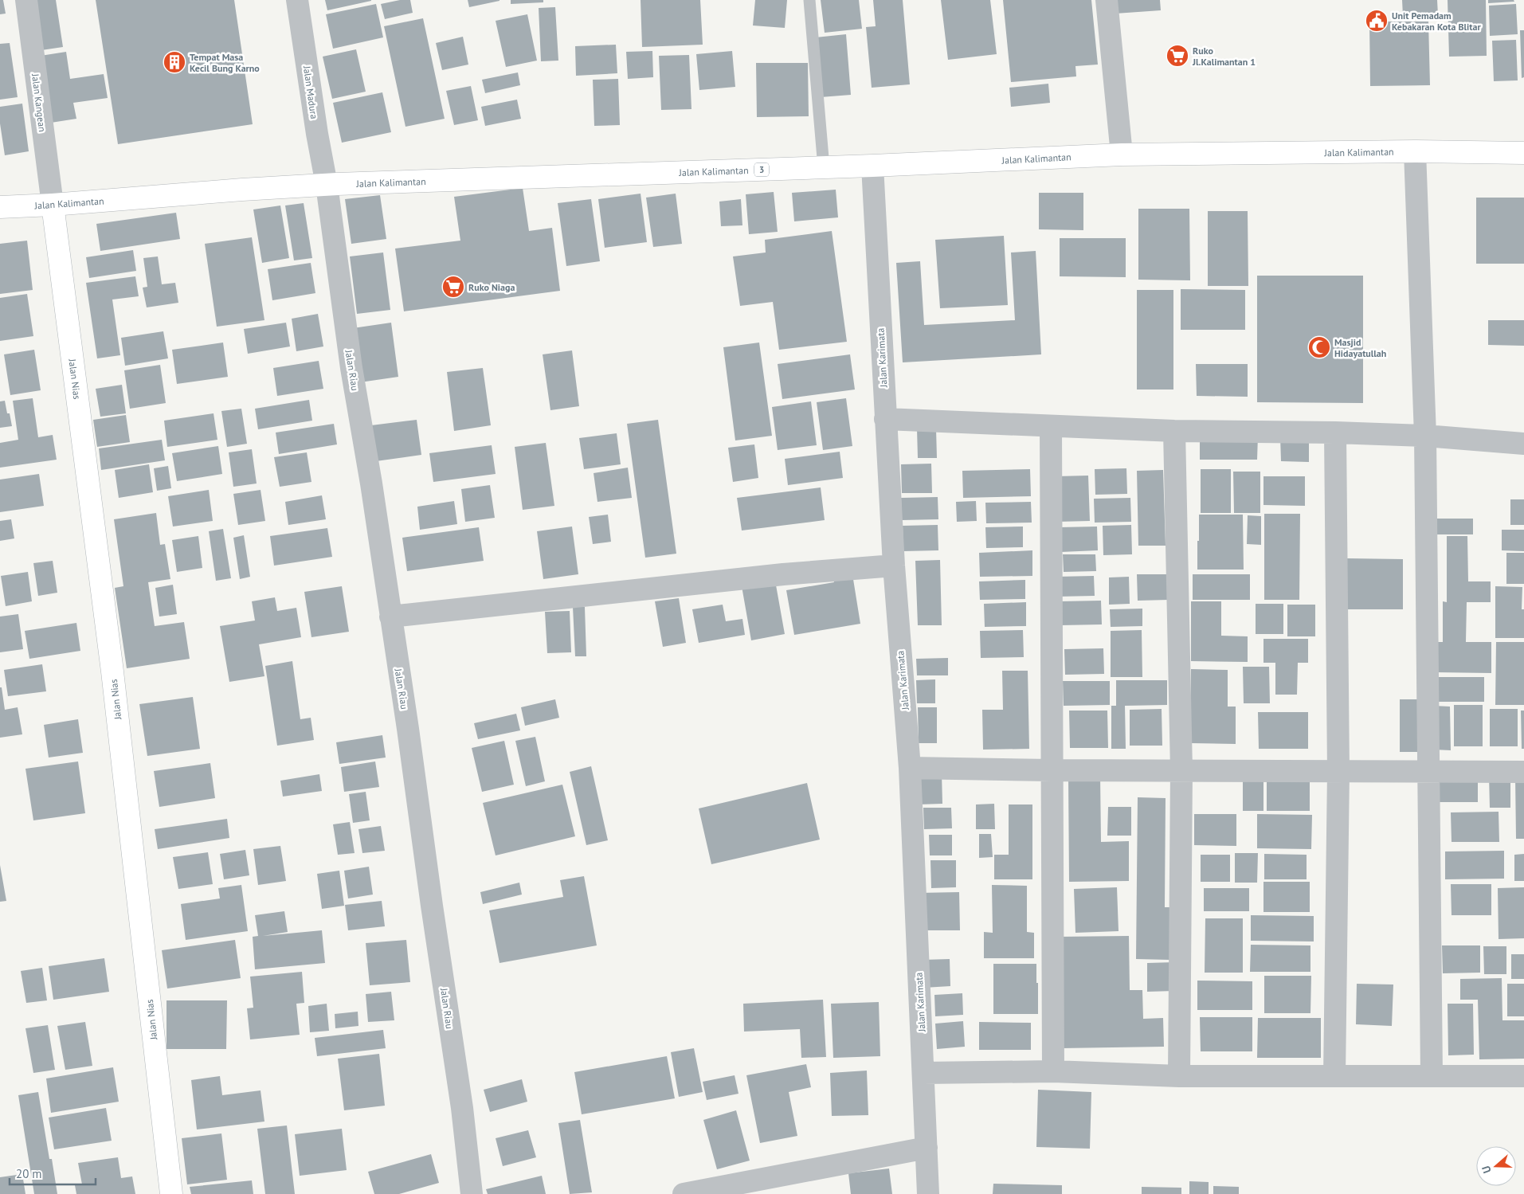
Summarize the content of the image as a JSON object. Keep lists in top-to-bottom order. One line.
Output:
{"streets":{"main road":["Jalan Kalimantan","3","Jalan Nias"],"street":["Jalan Madura","Jalan Kangean","Jalan Karimata","Jalan Riau"]},"crossings":[["Jalan Madura","Jalan Kalimantan"],["Jalan Madura","Jalan Riau"],["Jalan Kangean","Jalan Kalimantan"],["Jalan Kangean","Jalan Nias"],["Jalan Kalimantan","Jalan Karimata"],["Jalan Kalimantan","Jalan Riau"],["Jalan Kalimantan","Jalan Nias"]],"places":{"public building":["Unit Pemadam Kebakaran Kota Blitar"],"supermarket":["Ruko Jl.Kalimantan 1","Ruko Niaga"],"building":["Tempat Masa Kecil Bung Karno"],"mosque":["Masjid Hidayatullah"]},"scale_bar":"20 m","north":"left"}
